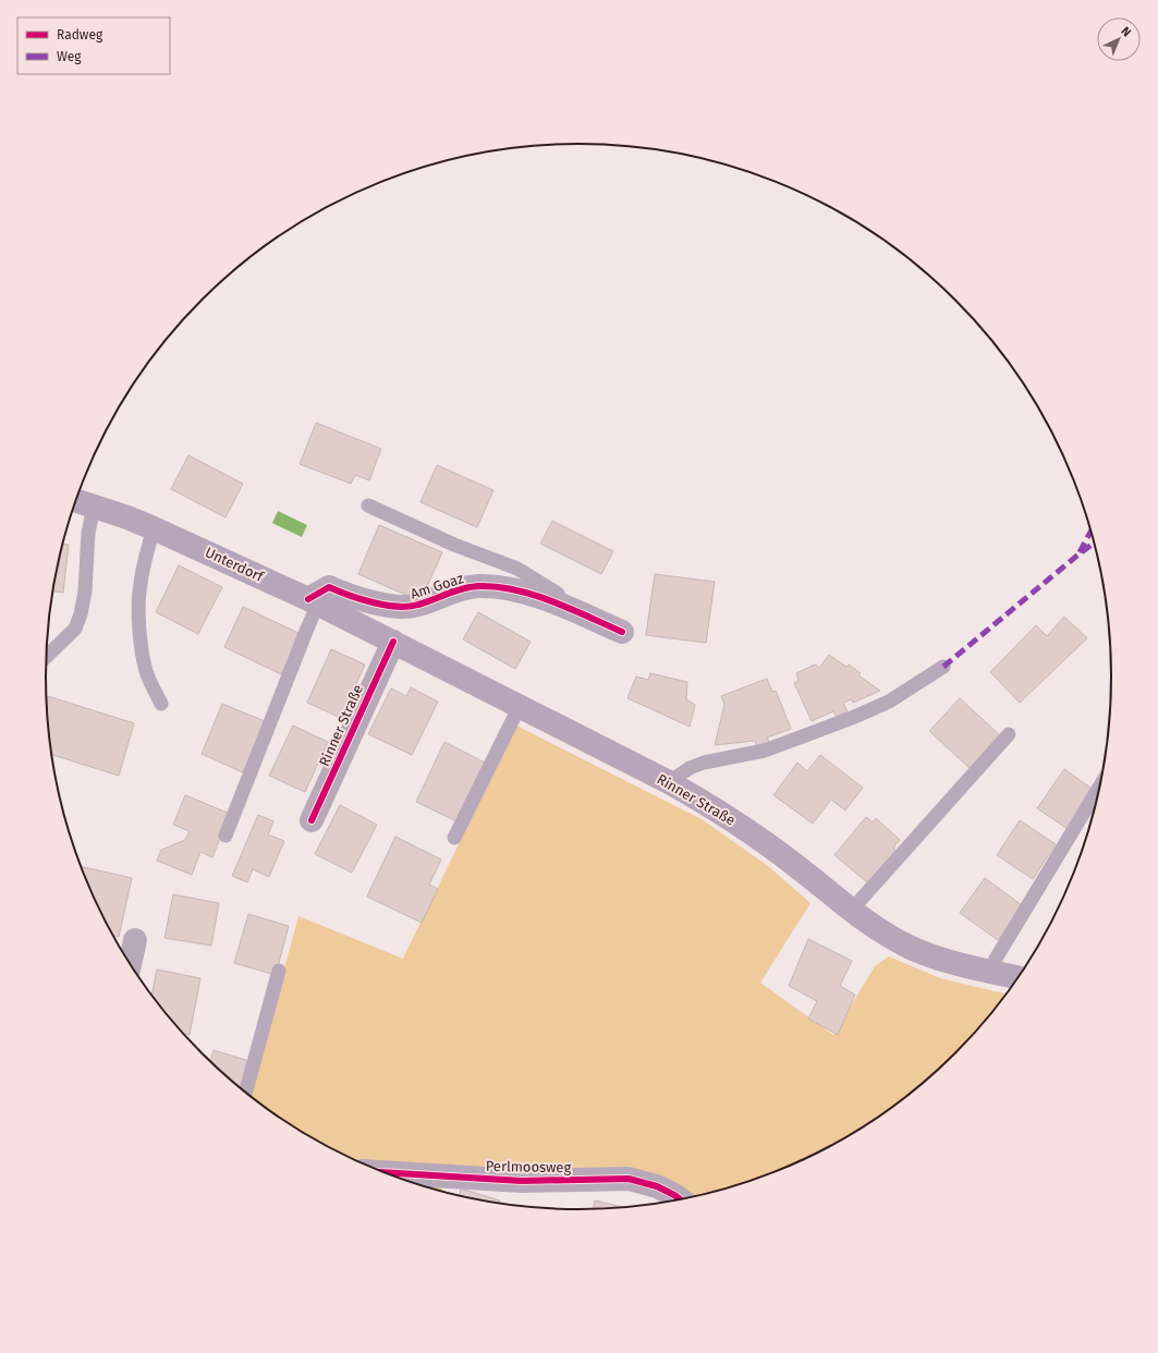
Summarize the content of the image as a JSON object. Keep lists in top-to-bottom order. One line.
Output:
{"streets":{"main road":["Unterdorf","Rinner Straße"],"street":["Am Goaz","Perlmoosweg"]},"crossings":[["Unterdorf","Am Goaz"],["Unterdorf","Rinner Straße"]],"legend":["Radweg","Weg"],"north":"top right"}
